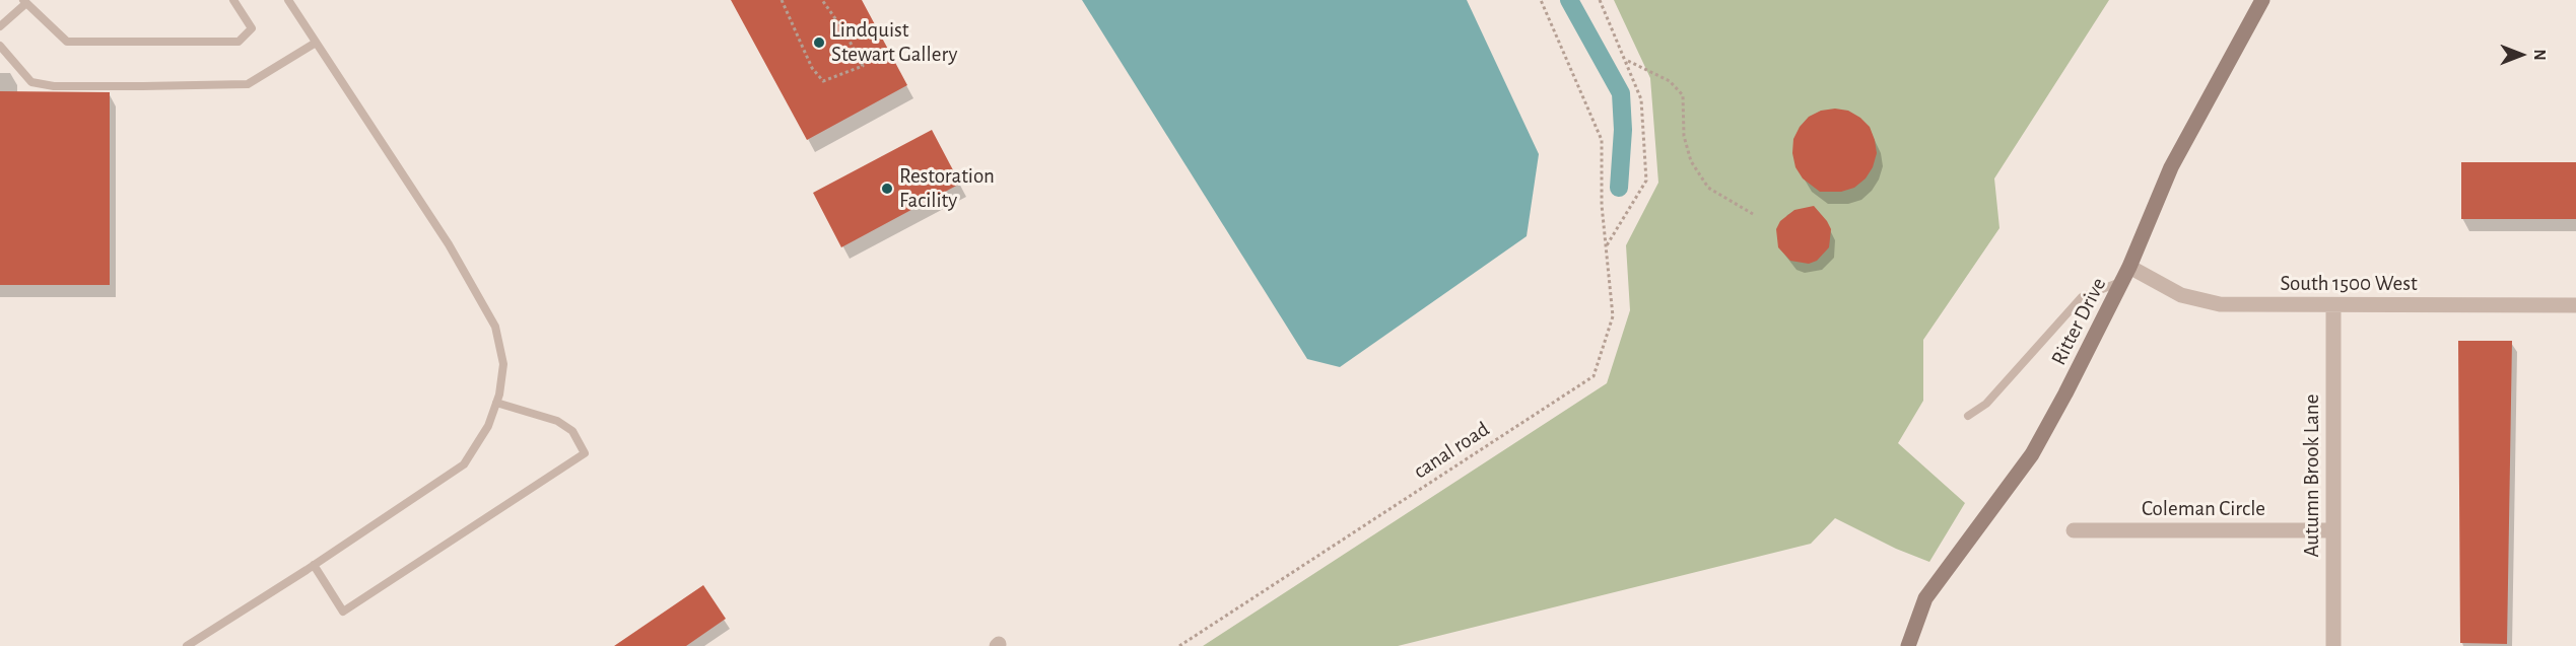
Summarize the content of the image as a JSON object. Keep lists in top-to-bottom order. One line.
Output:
{"streets":{"street":["South 1500 West","Ritter Drive","Autumn Brook Lane","Coleman Circle"],"path":["canal road"]},"crossings":[["South 1500 West","Ritter Drive"],["South 1500 West","Autumn Brook Lane"],["Autumn Brook Lane","Coleman Circle"]],"places":["Lindquist Stewart Gallery","Restoration Facility"],"north":"right"}
